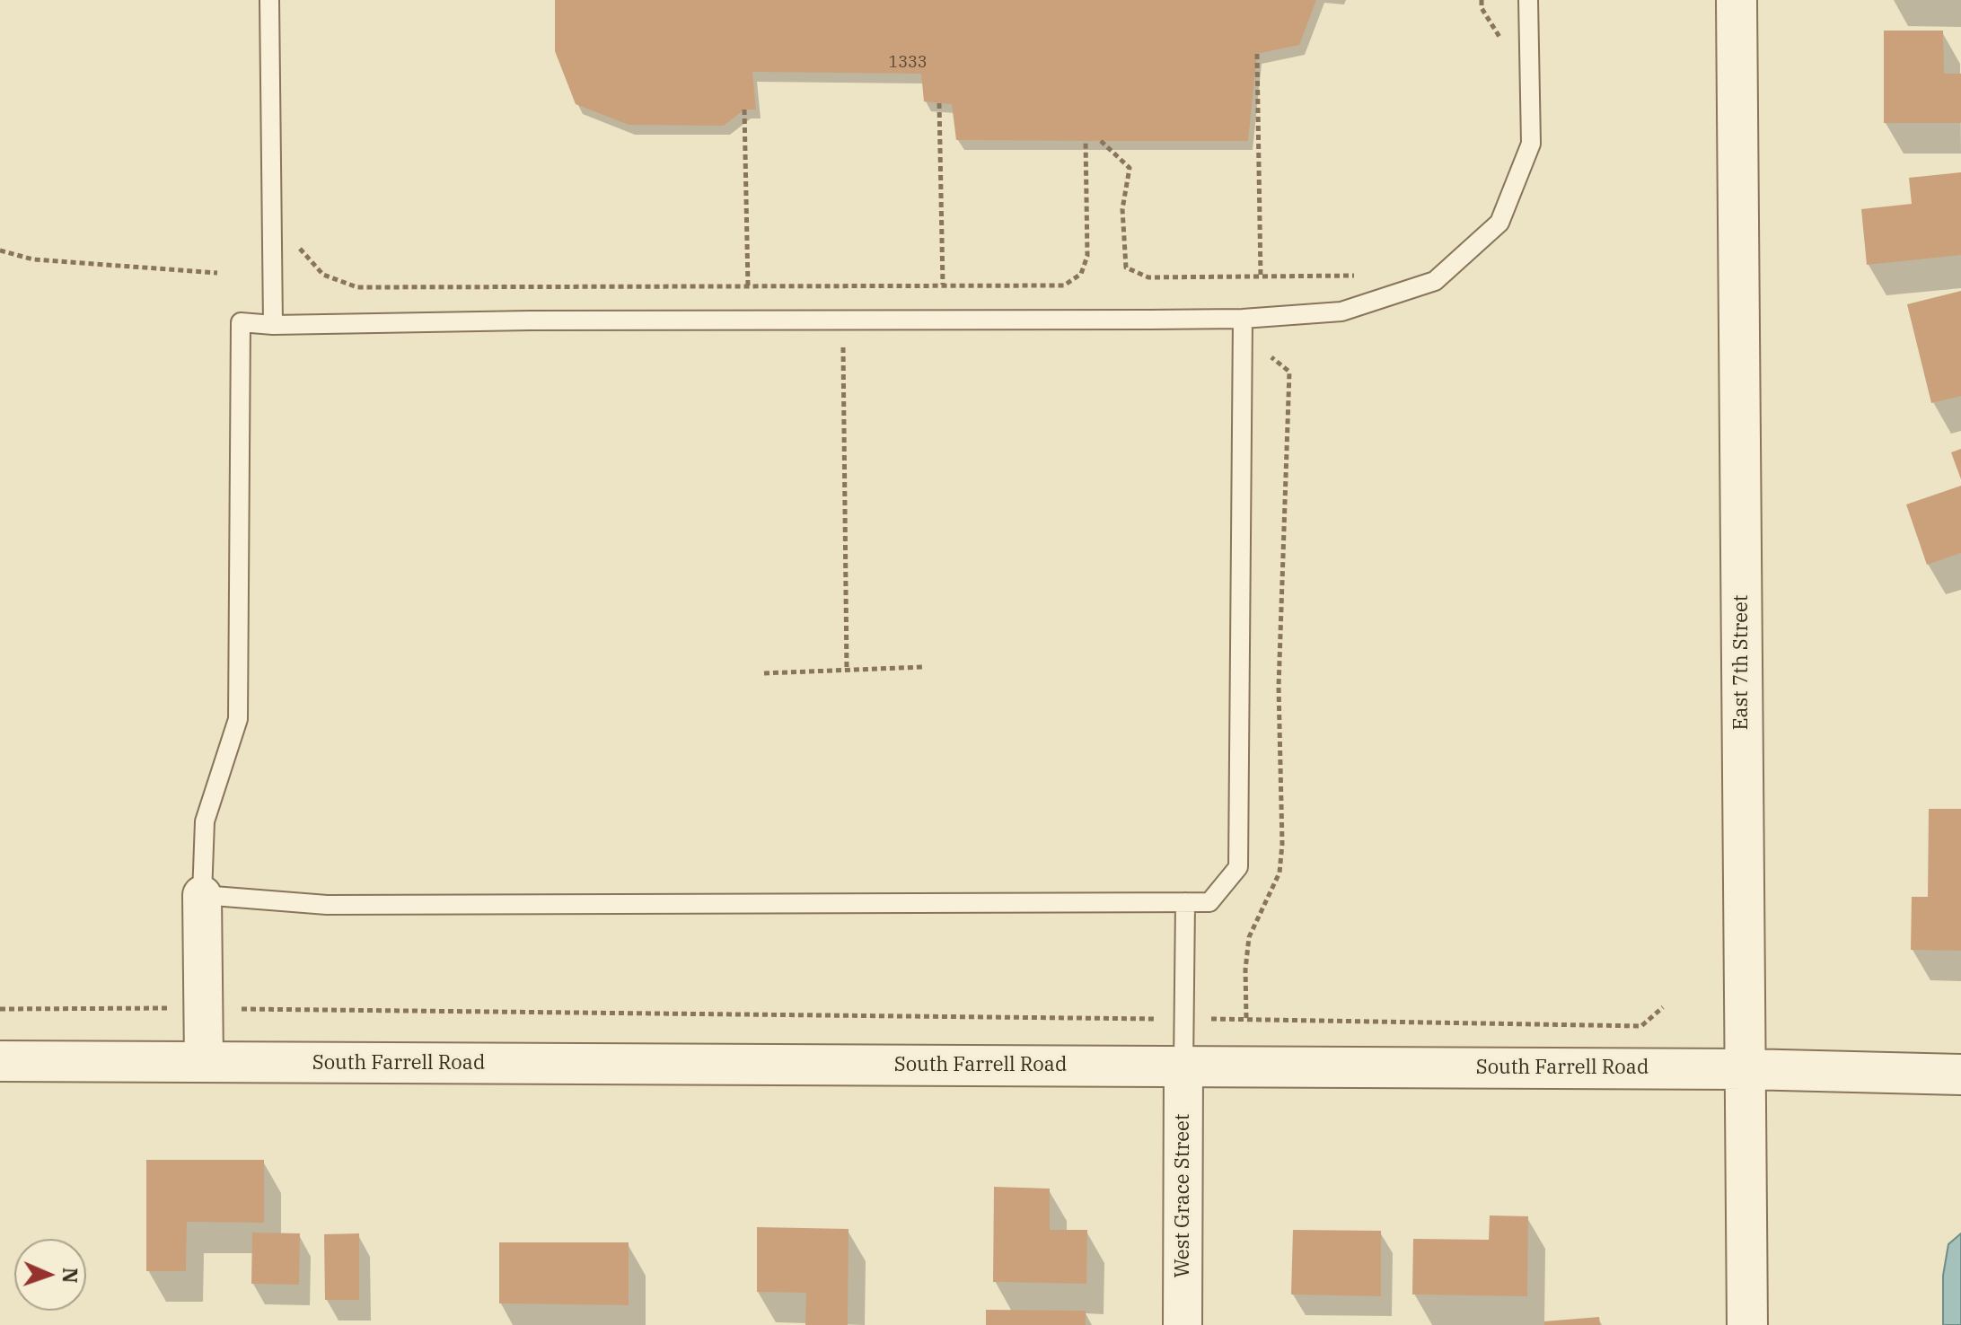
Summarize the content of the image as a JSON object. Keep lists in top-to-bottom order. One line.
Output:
{"streets":{"street":["East 7th Street","South Farrell Road","West Grace Street"]},"crossings":[["East 7th Street","South Farrell Road"],["South Farrell Road","West Grace Street"]],"house_numbers":["1333"],"north":"right"}
